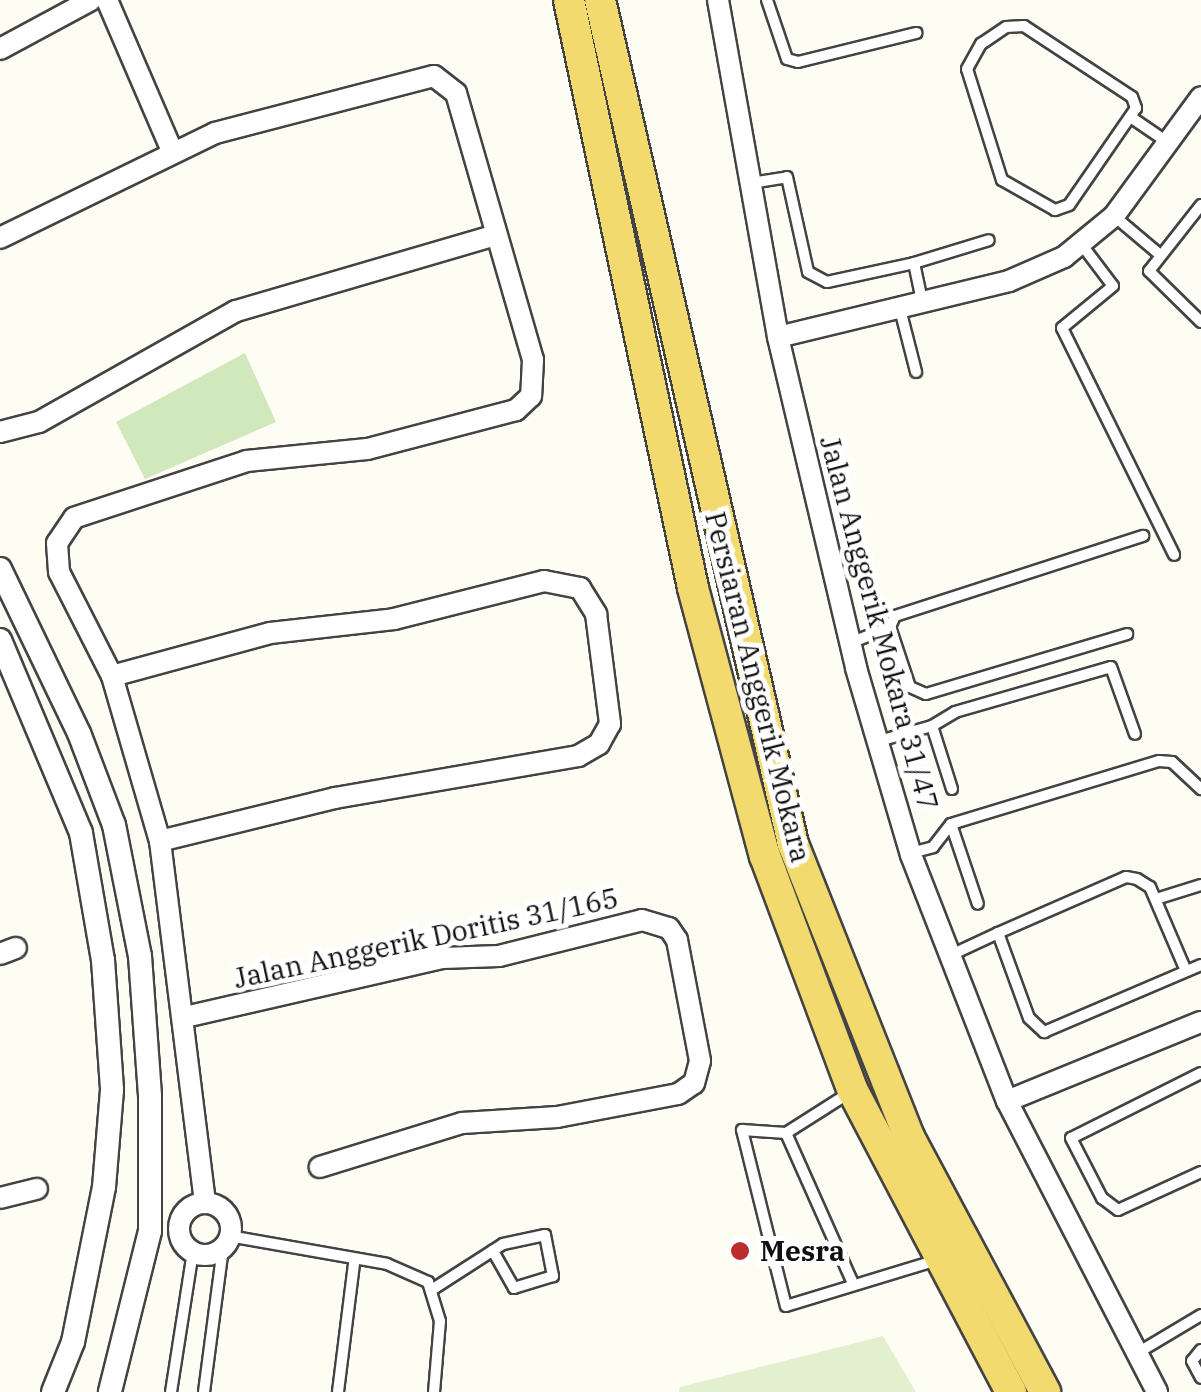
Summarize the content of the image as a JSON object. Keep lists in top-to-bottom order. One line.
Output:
{"streets":{"main road":["Persiaran Anggerik Mokara"],"street":["Jalan Anggerik Mokara 31/47","Jalan Anggerik Doritis 31/165"]},"places":["Mesra"]}
